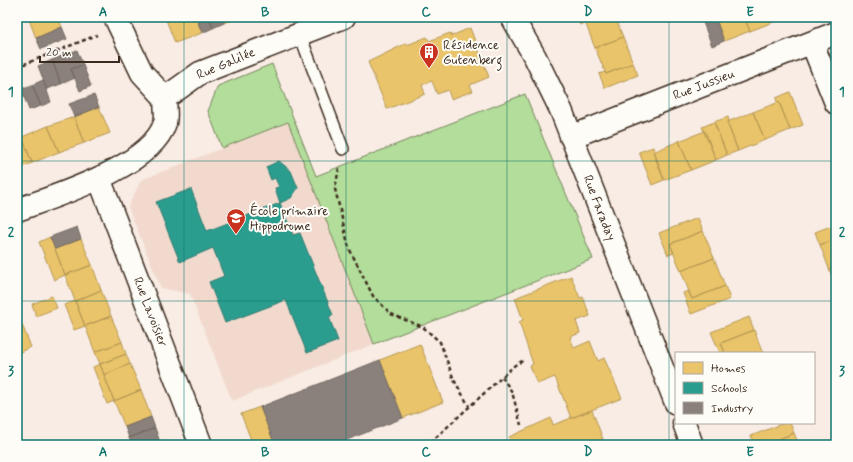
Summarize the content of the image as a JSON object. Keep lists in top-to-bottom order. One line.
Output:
{"streets":{"street":["Rue Galilée","Rue Jussieu","Rue Faraday","Rue Lavoisier"]},"crossings":[["Rue Jussieu","Rue Faraday"]],"places":{"building":["Résidence Gutenberg"],"school or university":["École primaire Hippodrome"]},"legend":["Homes","Schools","Industry"],"scale_bar":"20 m","grid":{"columns":["A","B","C","D","E"],"rows":["1","2","3"]}}
